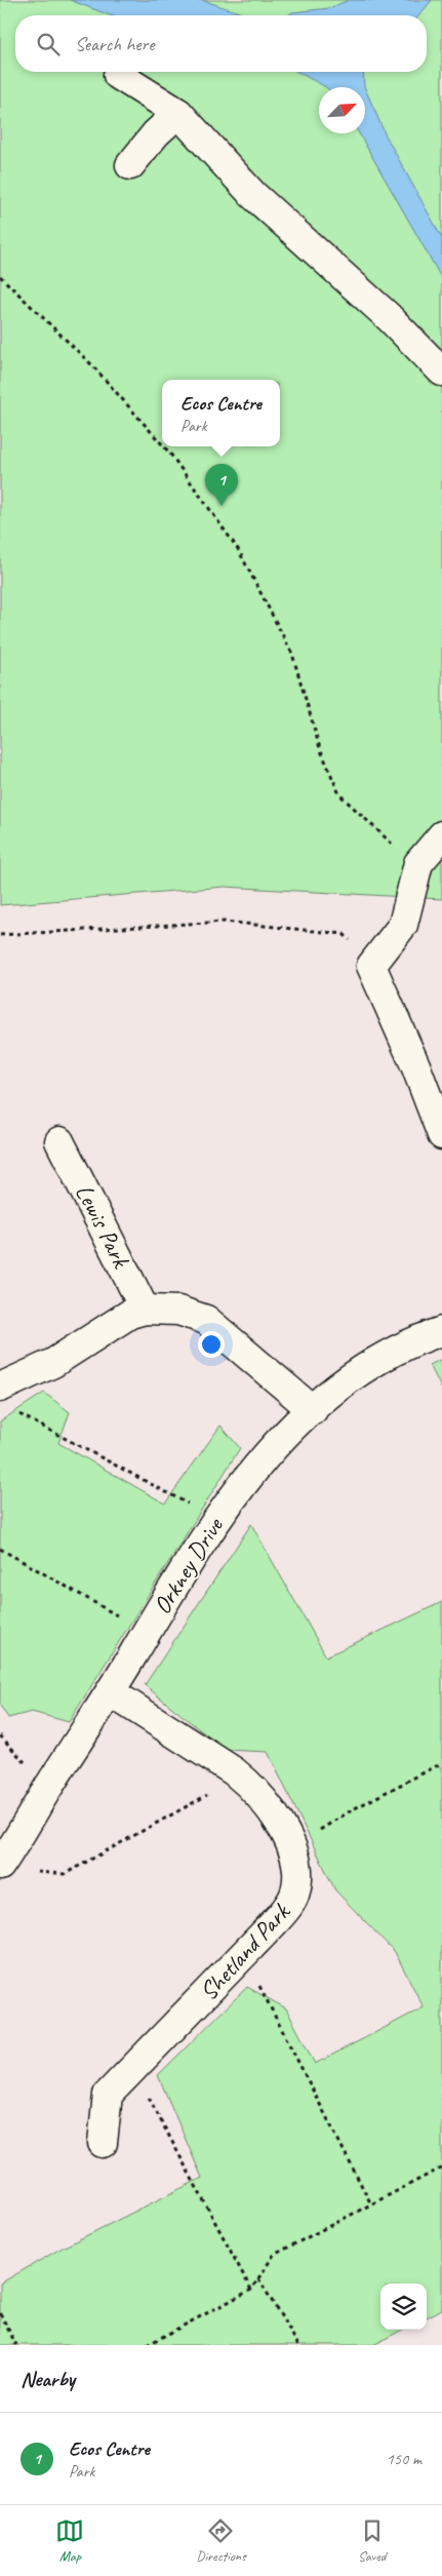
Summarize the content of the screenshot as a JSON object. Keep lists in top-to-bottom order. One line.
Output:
{"streets":{"street":["Lewis Park","Orkney Drive","Shetland Park"]},"crossings":[["Orkney Drive","Shetland Park"]],"north":"top right","page":{"search":"Search here","popup":["Ecos Centre","Park"],"pins":"1","heading":"Nearby","list":[{"mark":"1","name":"Ecos Centre","note":"Park","value":"150 m"}],"nav":["Map","Directions","Saved"]}}
